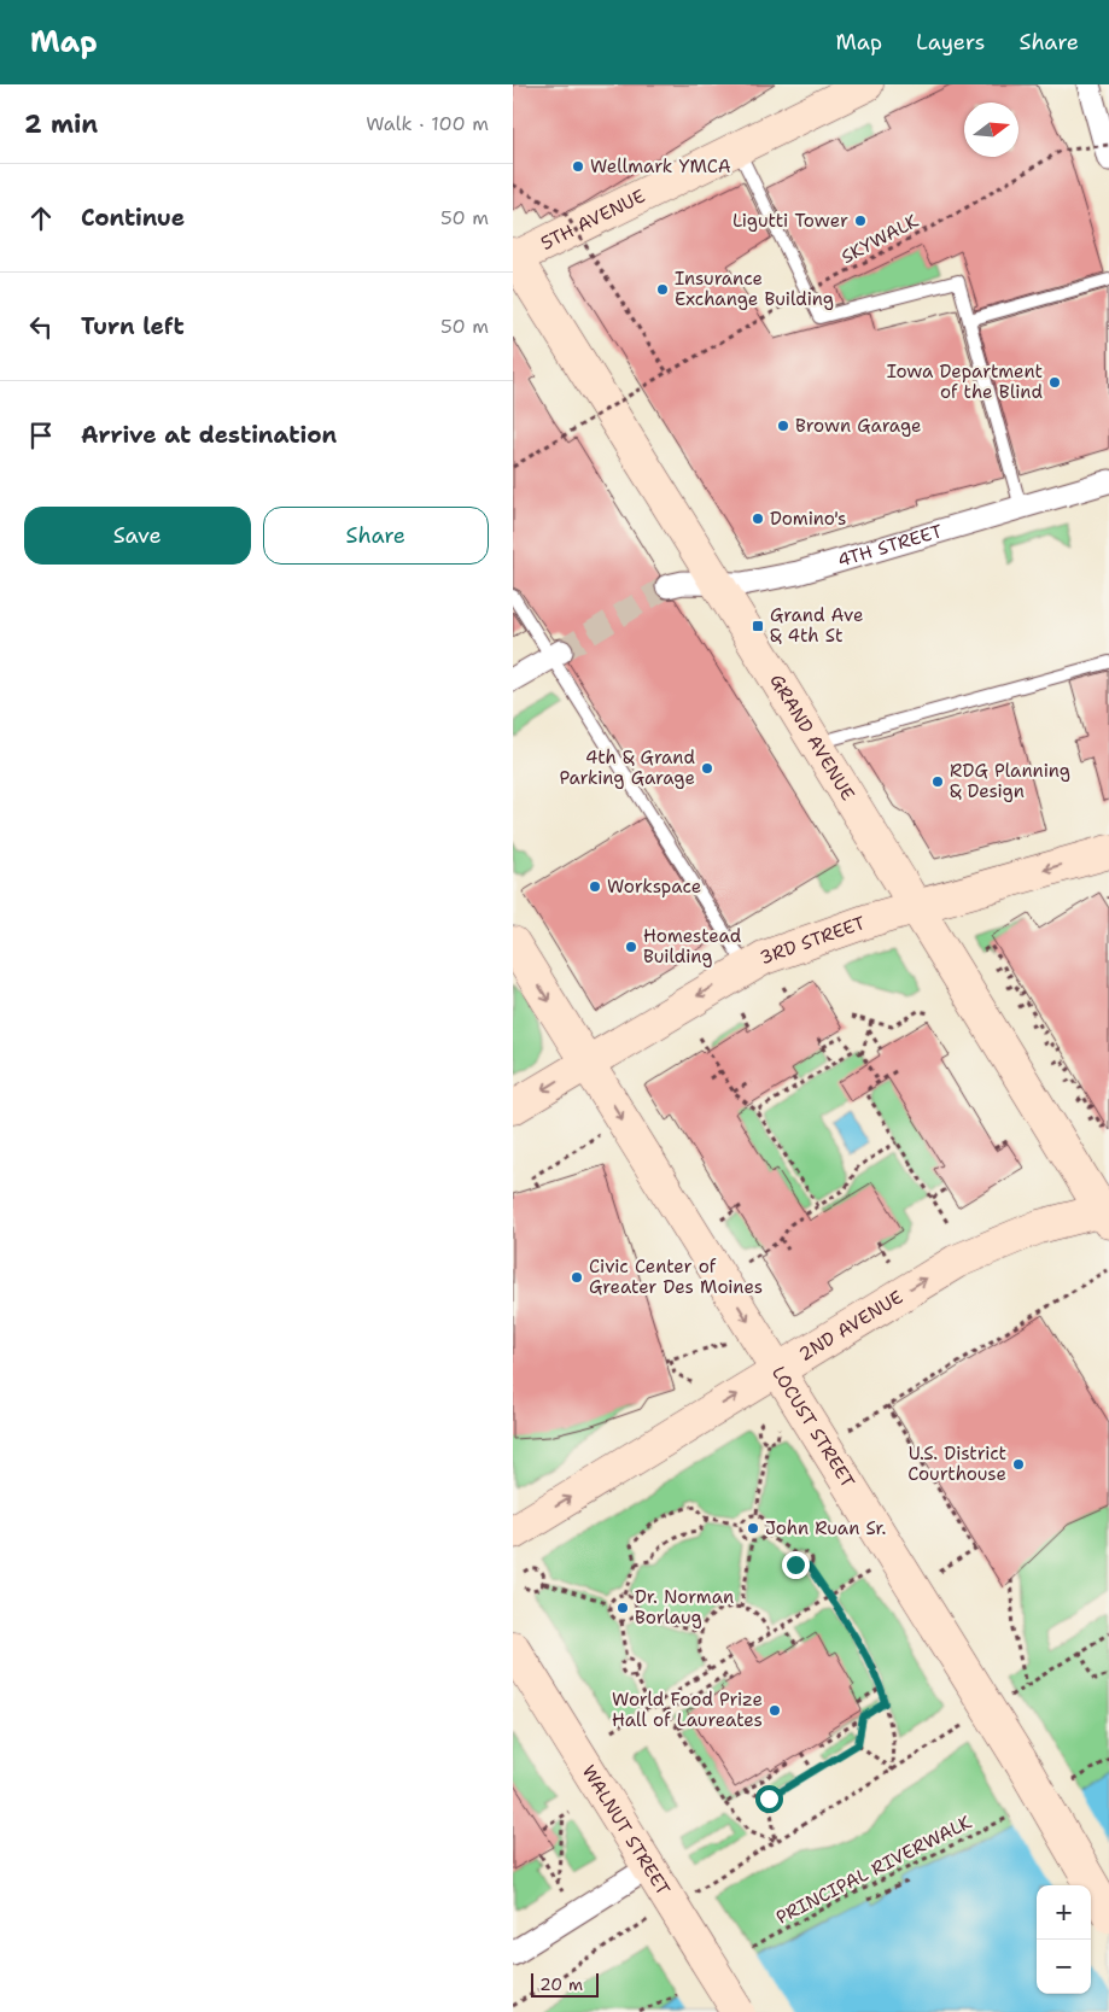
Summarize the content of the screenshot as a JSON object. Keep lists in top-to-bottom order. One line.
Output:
{"streets":{"main road":["5TH AVENUE","GRAND AVENUE","3RD STREET","2ND AVENUE","LOCUST STREET","WALNUT STREET"],"street":["4TH STREET"],"path":["SKYWALK","PRINCIPAL RIVERWALK"]},"crossings":[["5TH AVENUE","GRAND AVENUE"],["4TH STREET","GRAND AVENUE"],["GRAND AVENUE","3RD STREET"],["GRAND AVENUE","2ND AVENUE"],["3RD STREET","LOCUST STREET"],["2ND AVENUE","LOCUST STREET"]],"one_way":["3RD STREET","2ND AVENUE","LOCUST STREET"],"places":{"other":["Wellmark YMCA","Ligutti Tower","Insurance Exchange Building","Iowa Department of the Blind","Brown Garage","Domino's","4th & Grand Parking Garage","RDG Planning & Design","Workspace","Homestead Building","Civic Center of Greater Des Moines","U.S. District Courthouse","John Ruan Sr.","Dr. Norman Borlaug","World Food Prize Hall of Laureates"],"transit":["Grand Ave & 4th St"]},"scale_bar":"20 m","north":"right","page":{"header":"Map","nav":["Map","Layers","Share"],"heading":["2 min","Walk · 100 m"],"list":[["Continue","50 m"],["Turn left","50 m"],"Arrive at destination"],"buttons":["Save","Share"],"map_buttons":["+","−"],"scale":"20 m"}}
